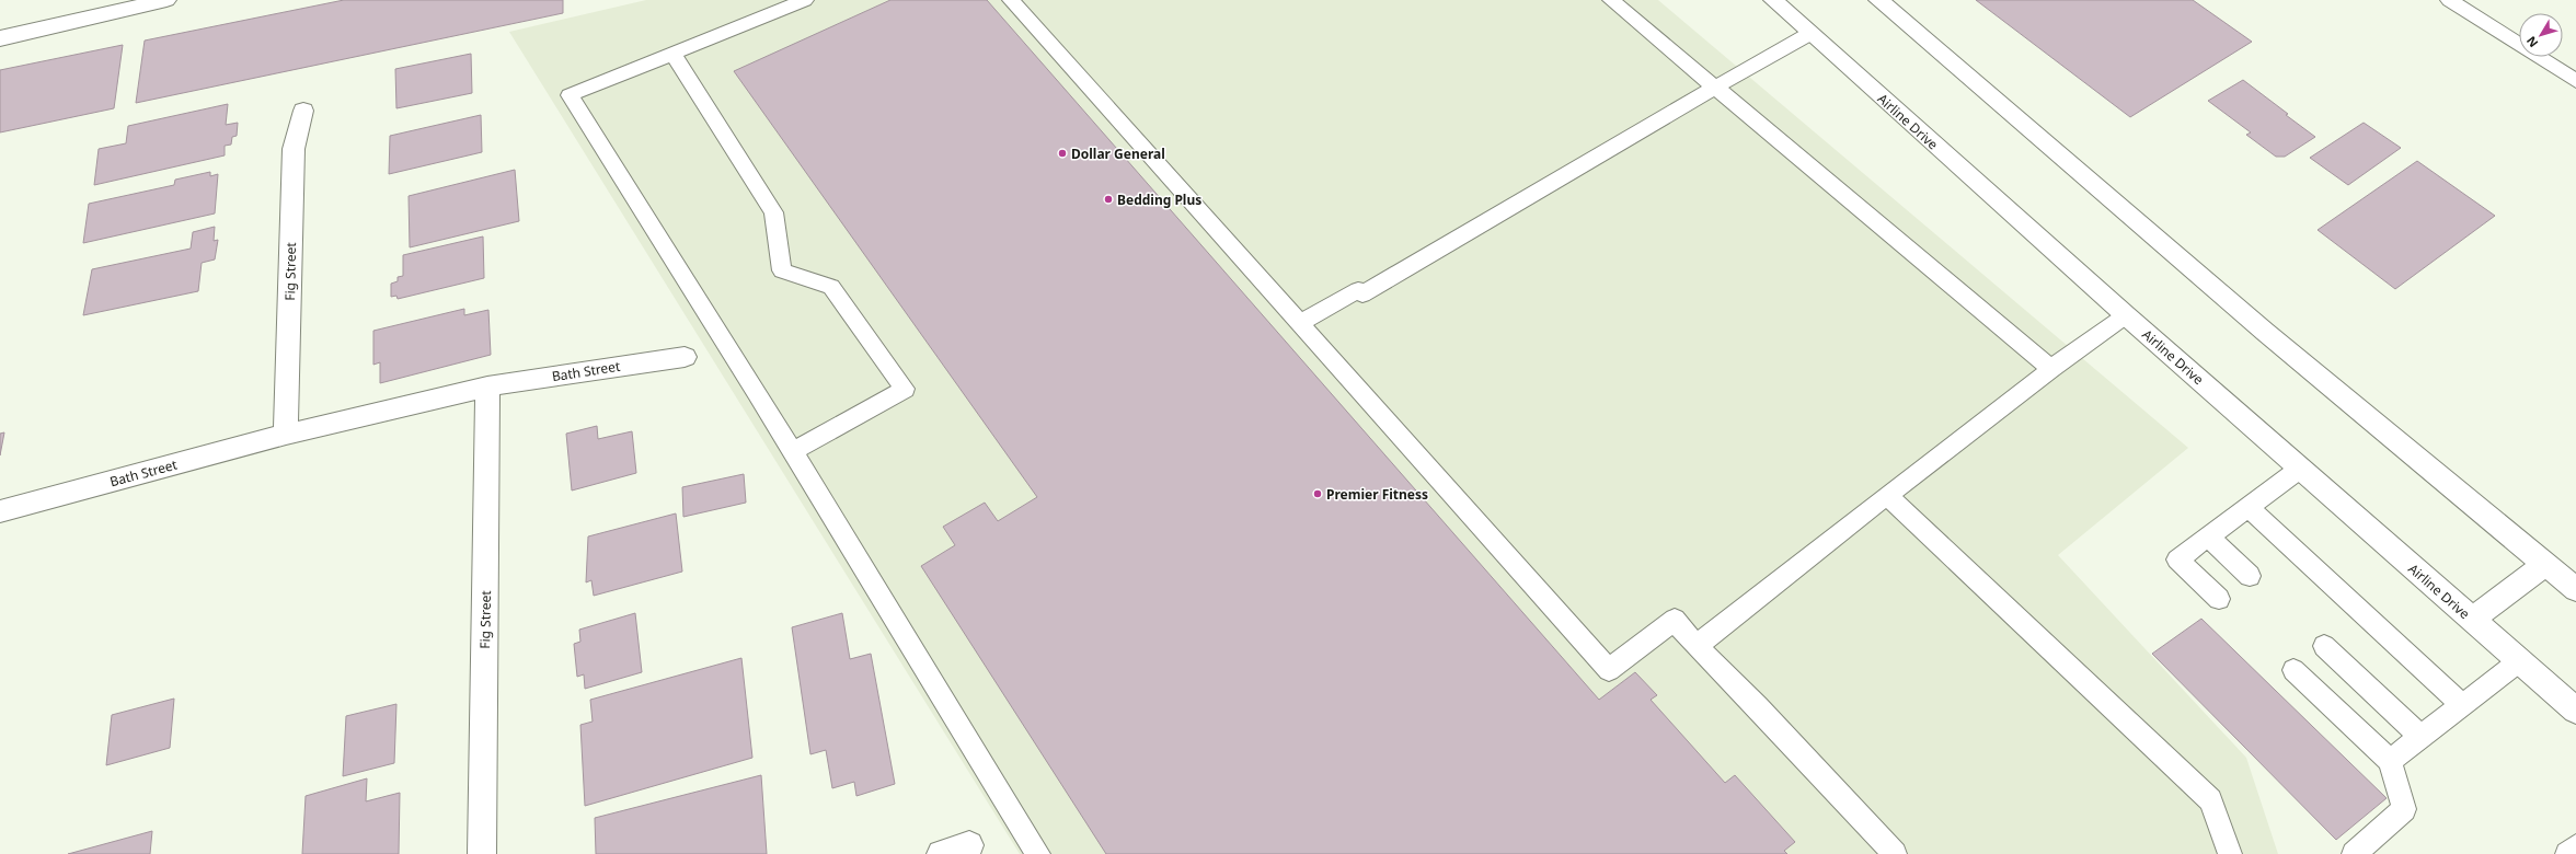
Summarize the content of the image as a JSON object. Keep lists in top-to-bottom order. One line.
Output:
{"streets":{"main road":["Airline Drive","Fig Street","Bath Street"]},"crossings":[["Fig Street","Bath Street"]],"places":["Dollar General","Bedding Plus","Premier Fitness"],"north":"bottom left"}
